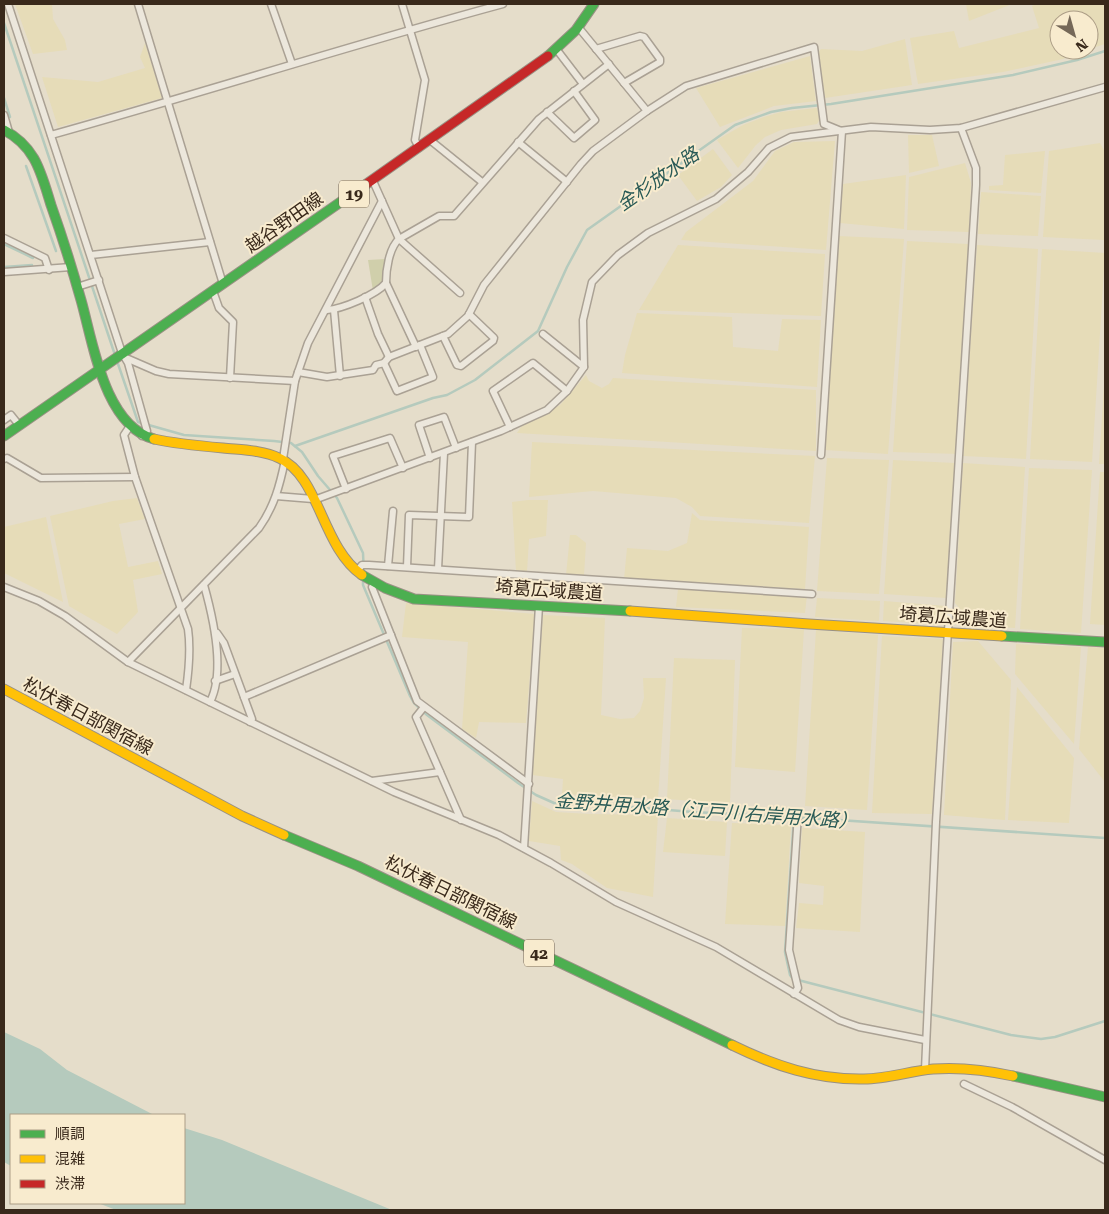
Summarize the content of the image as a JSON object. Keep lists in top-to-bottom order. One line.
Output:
{"streets":{"main road":["19","越谷野田線","埼葛広域農道","松伏春日部関宿線","42"]},"crossings":[["越谷野田線","埼葛広域農道"]],"water":["金杉放水路","金野井用水路（江戸川右岸用水路）"],"legend":["順調","混雑","渋滞"],"north":"bottom right"}
